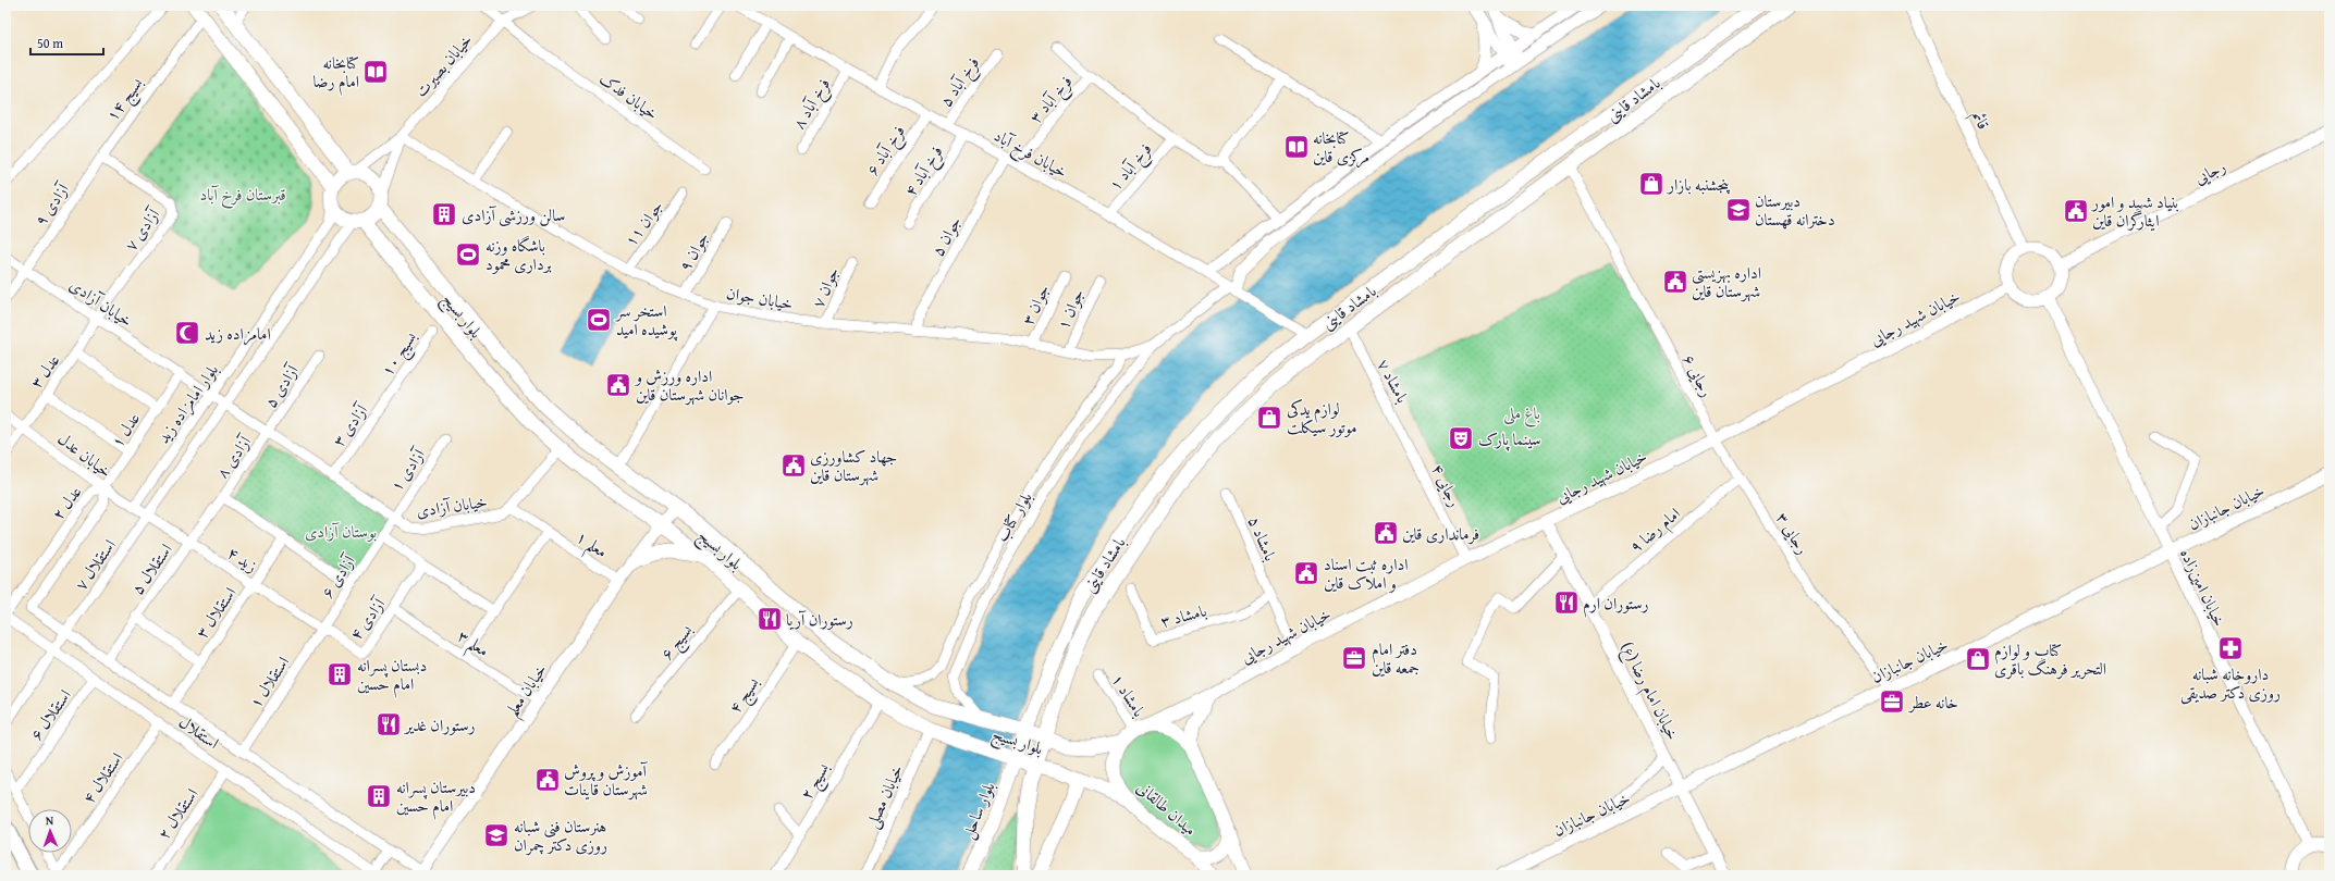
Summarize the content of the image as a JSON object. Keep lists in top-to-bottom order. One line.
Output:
{"streets":{"main road":["بامشاد قاینی","بلوار بسیج","میدان طالقانی","بلوار ساحل"],"street":["خیابان بصیرت","فرخ آباد ۵","خیابان فدک","بسیج ۱۴","فرخ آباد ۳","فرخ آباد ۸","قائم","فرخ آباد ۶","خیابان فرخ آباد","فرخ آباد ۱","فرخ آباد ۴","رجایی","آزادی ۹","جوان ۱۱","آزادی ۷","جوان ۵","جوان ۹","جوان ۷","خیابان جوان","خیابان آزادی","جوان ۳","جوان ۱","خیابان شهید رجایی","بسیج ۱۰","عدل ۳","رجایی ۶","بامشاد ۷","آزادی ۵","بلوار امامزاده زید","آزادی ۳","عدل ۱","خیابان عدل","آزادی ۸","آزادی ۱","رجایی ۴","عدل ۲","خیابان جانبازان","بلوار کتاب","امام رضا ۹","رجایی ۳","بامشاد ۵","معلم ۱","زید ۴","استقلال ۷","استقلال ۵","آزادی ۶","خیابان امین‌زاده","استقلال ۳","بامشاد ۳","آزادی ۴","بسیج ۶","معلم ۳","استقلال ۱","خیابان معلم","خیابان امام رضا (ع)","بسیج ۴","بامشاد ۱","استقلال ۶","استقلال","استقلال ۴","بسیج ۲","خیابان مصلی","استقلال ۲"]},"crossings":[["خیابان بصیرت","خیابان فدک"],["خیابان بصیرت","خیابان جوان"],["فرخ آباد ۵","خیابان فرخ آباد"],["بسیج ۱۴","آزادی ۹"],["بسیج ۱۴","آزادی ۷"],["فرخ آباد ۳","خیابان فرخ آباد"],["بامشاد قاینی","خیابان فرخ آباد"],["بامشاد قاینی","بلوار بسیج"],["بامشاد قاینی","رجایی ۶"],["بامشاد قاینی","بامشاد ۷"],["بامشاد قاینی","بلوار ساحل"],["فرخ آباد ۸","خیابان فرخ آباد"],["قائم","رجایی"],["قائم","خیابان شهید رجایی"],["قائم","خیابان امین‌زاده"],["فرخ آباد ۶","خیابان فرخ آباد"],["خیابان فرخ آباد","فرخ آباد ۱"],["خیابان فرخ آباد","فرخ آباد ۴"],["خیابان فرخ آباد","جوان ۵"],["رجایی","خیابان شهید رجایی"],["رجایی","خیابان امین‌زاده"],["آزادی ۹","آزادی ۷"],["آزادی ۹","خیابان آزادی"],["جوان ۱۱","خیابان جوان"],["آزادی ۷","خیابان آزادی"],["آزادی ۷","عدل ۳"],["جوان ۵","خیابان جوان"],["جوان ۹","خیابان جوان"],["جوان ۷","خیابان جوان"],["خیابان جوان","جوان ۳"],["خیابان جوان","جوان ۱"],["خیابان جوان","بلوار کتاب"],["خیابان آزادی","بلوار بسیج"],["خیابان آزادی","آزادی ۵"],["خیابان آزادی","بلوار امامزاده زید"],["خیابان آزادی","آزادی ۳"],["خیابان آزادی","عدل ۱"],["خیابان آزادی","آزادی ۸"],["خیابان آزادی","آزادی ۱"],["خیابان آزادی","معلم ۱"],["خیابان آزادی","آزادی ۶"],["بلوار بسیج","بلوار امامزاده زید"],["بلوار بسیج","بلوار کتاب"],["بلوار بسیج","بسیج ۶"],["بلوار بسیج","خیابان معلم"],["بلوار بسیج","بسیج ۴"],["بلوار بسیج","بسیج ۲"],["بلوار بسیج","خیابان مصلی"],["بلوار بسیج","میدان طالقانی"],["بلوار بسیج","بلوار ساحل"],["خیابان شهید رجایی","رجایی ۶"],["خیابان شهید رجایی","رجایی ۴"],["خیابان شهید رجایی","رجایی ۳"],["خیابان شهید رجایی","بامشاد ۵"],["خیابان شهید رجایی","خیابان امین‌زاده"],["خیابان شهید رجایی","خیابان امام رضا (ع)"],["بسیج ۱۰","آزادی ۳"],["عدل ۳","خیابان عدل"],["رجایی ۶","رجایی ۳"],["بامشاد ۷","رجایی ۴"],["آزادی ۵","آزادی ۸"],["بلوار امامزاده زید","خیابان عدل"],["بلوار امامزاده زید","زید ۴"],["بلوار امامزاده زید","استقلال ۷"],["عدل ۱","خیابان عدل"],["عدل ۱","عدل ۲"],["خیابان عدل","عدل ۲"],["خیابان عدل","زید ۴"],["خیابان عدل","استقلال ۷"],["آزادی ۸","استقلال ۵"],["آزادی ۱","آزادی ۶"],["عدل ۲","استقلال"],["خیابان جانبازان","رجایی ۳"],["خیابان جانبازان","خیابان امین‌زاده"],["خیابان جانبازان","خیابان امام رضا (ع)"],["امام رضا ۹","رجایی ۳"],["امام رضا ۹","خیابان امام رضا (ع)"],["بامشاد ۵","بامشاد ۳"],["معلم ۱","خیابان معلم"],["زید ۴","استقلال ۷"],["زید ۴","استقلال ۵"],["زید ۴","آزادی ۶"],["زید ۴","استقلال ۳"],["زید ۴","آزادی ۴"],["زید ۴","استقلال ۱"],["استقلال ۷","استقلال"],["استقلال ۵","استقلال"],["آزادی ۶","آزادی ۴"],["آزادی ۶","استقلال ۱"],["استقلال ۳","استقلال"],["آزادی ۴","معلم ۳"],["آزادی ۴","استقلال ۱"],["معلم ۳","خیابان معلم"],["استقلال ۱","استقلال"],["خیابان معلم","استقلال"],["بامشاد ۱","میدان طالقانی"],["استقلال ۶","استقلال"],["استقلال","استقلال ۴"],["استقلال","استقلال ۲"]],"parks":["قبرستان فرخ آباد","باغ ملی","بوستان آزادی"],"places":{"library":["کتابخانه امام رضا","کتابخانه مرکزی قاین"],"shop":["پنجشنبه بازار","لوازم یدکی موتور سیکلت","کتاب و لوازم التحریر فرهنگ باقری"],"school or university":["دبیرستان دخترانه قهستان","هنرستان فنی شبانه روزی دکتر چمران"],"public building":["بنیاد شهید و امور ایثارگران قاین","اداره بهزیستی شهرستان قاین","اداره ورزش و جوانان شهرستان قاین","جهاد کشاورزی شهرستان قاین","فرمانداری قاین","اداره ثبت اسناد و املاک قاین","آموزش و پروش شهرستان قاینات"],"building":["سالن ورزشی آزادی","دبستان پسرانه امام حسین","دبیرستان پسرانه امام حسین"],"sports":["باشگاه وزنه برداری محمود","استخر سر پوشیده امید"],"mosque":["امامزاده زید"],"theatre":["سینما پارک"],"restaurant":["رستوران ارم","رستوران آریا","رستوران غدیر"],"pharmacy":["داروخانه شبانه روزی دکتر صدیقی"],"office":["دفتر امام جمعه قاین","خانه عطر"]},"scale_bar":"50 m","north":"top"}
